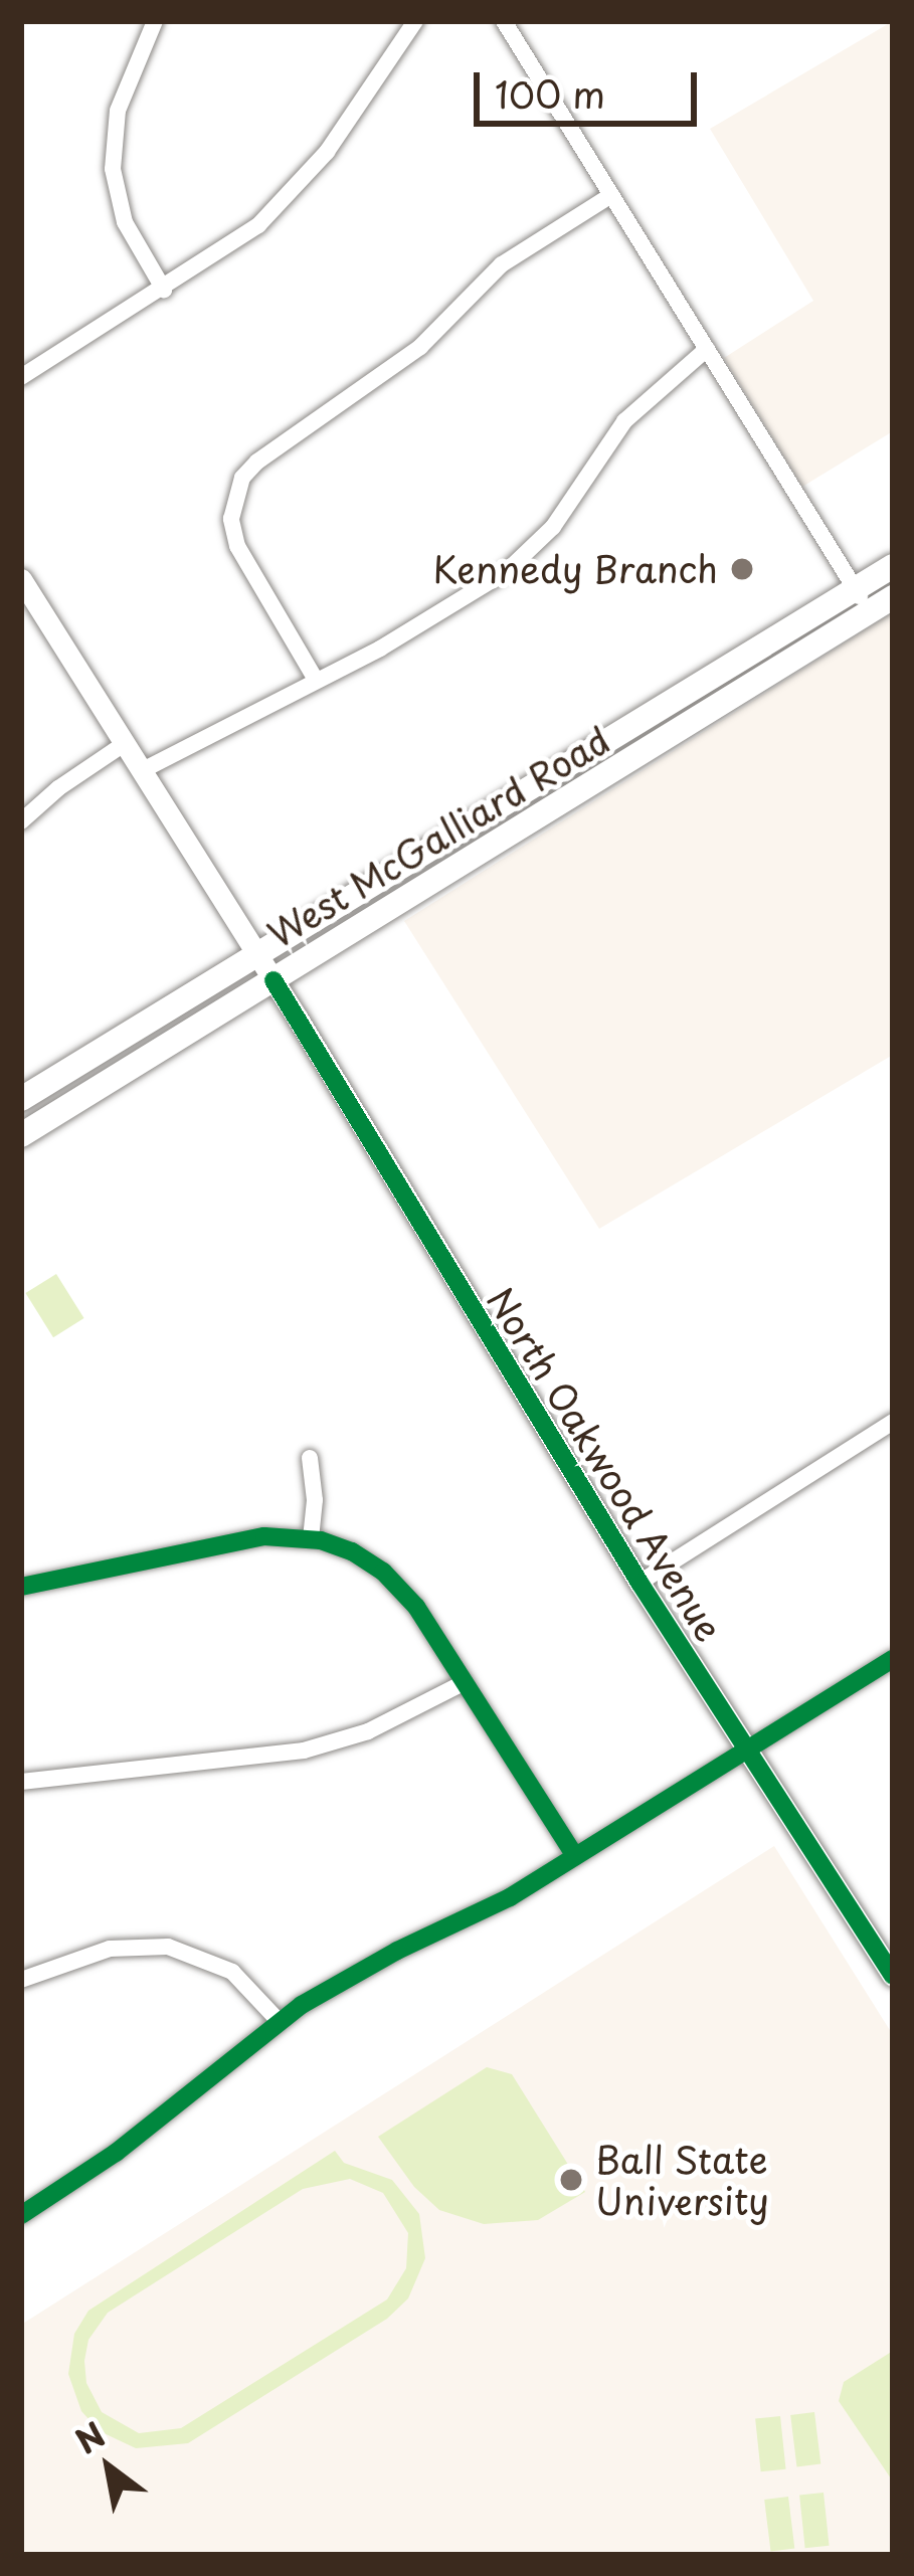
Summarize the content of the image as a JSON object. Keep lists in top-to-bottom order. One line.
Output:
{"streets":{"main road":["West McGalliard Road"],"street":["North Oakwood Avenue"]},"crossings":[["West McGalliard Road","North Oakwood Avenue"]],"places":["Kennedy Branch","Ball State University"],"scale_bar":"100 m","north":"top left"}
